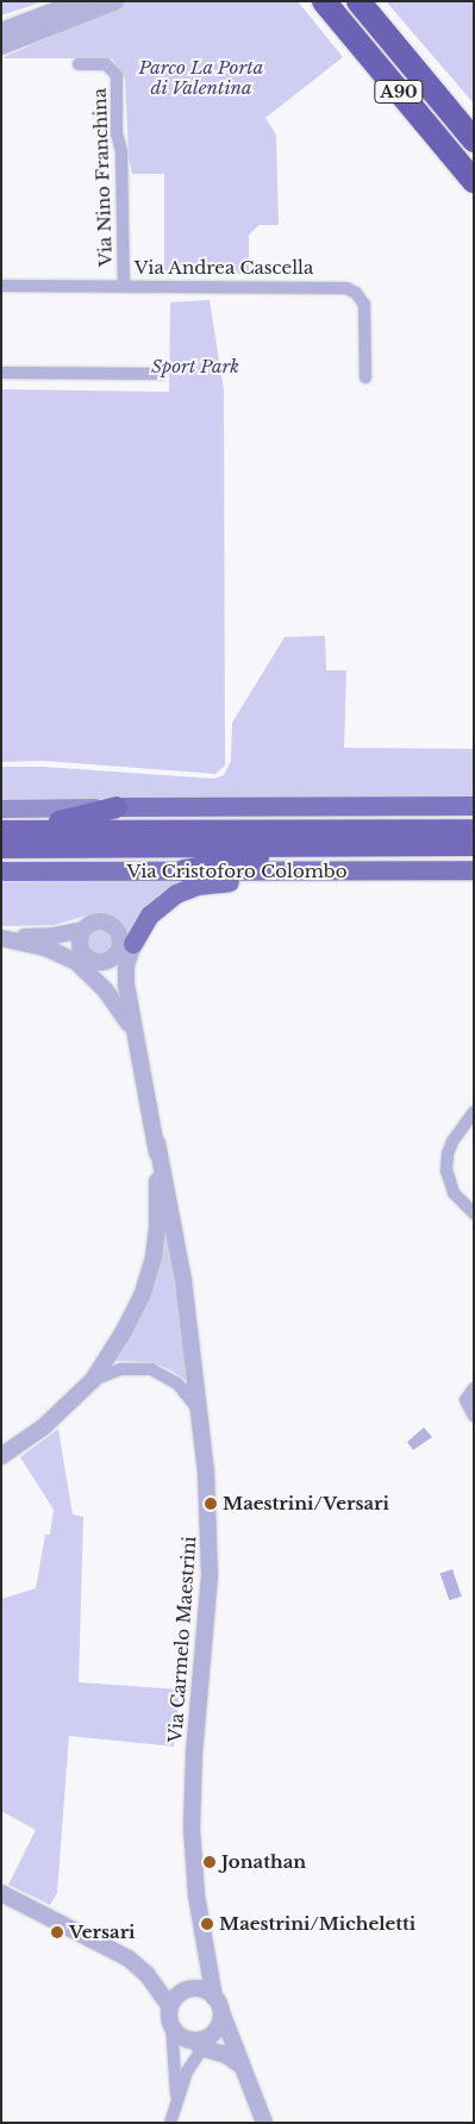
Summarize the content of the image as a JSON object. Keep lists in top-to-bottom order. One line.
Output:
{"streets":{"highway":["A90","Via Cristoforo Colombo"],"street":["Via Nino Franchina","Via Andrea Cascella","Via Carmelo Maestrini"]},"crossings":[["Via Nino Franchina","Via Andrea Cascella"]],"parks":["Parco La Porta di Valentina","Sport Park"],"places":["Maestrini/Versari","Jonathan","Maestrini/Micheletti","Versari"]}
